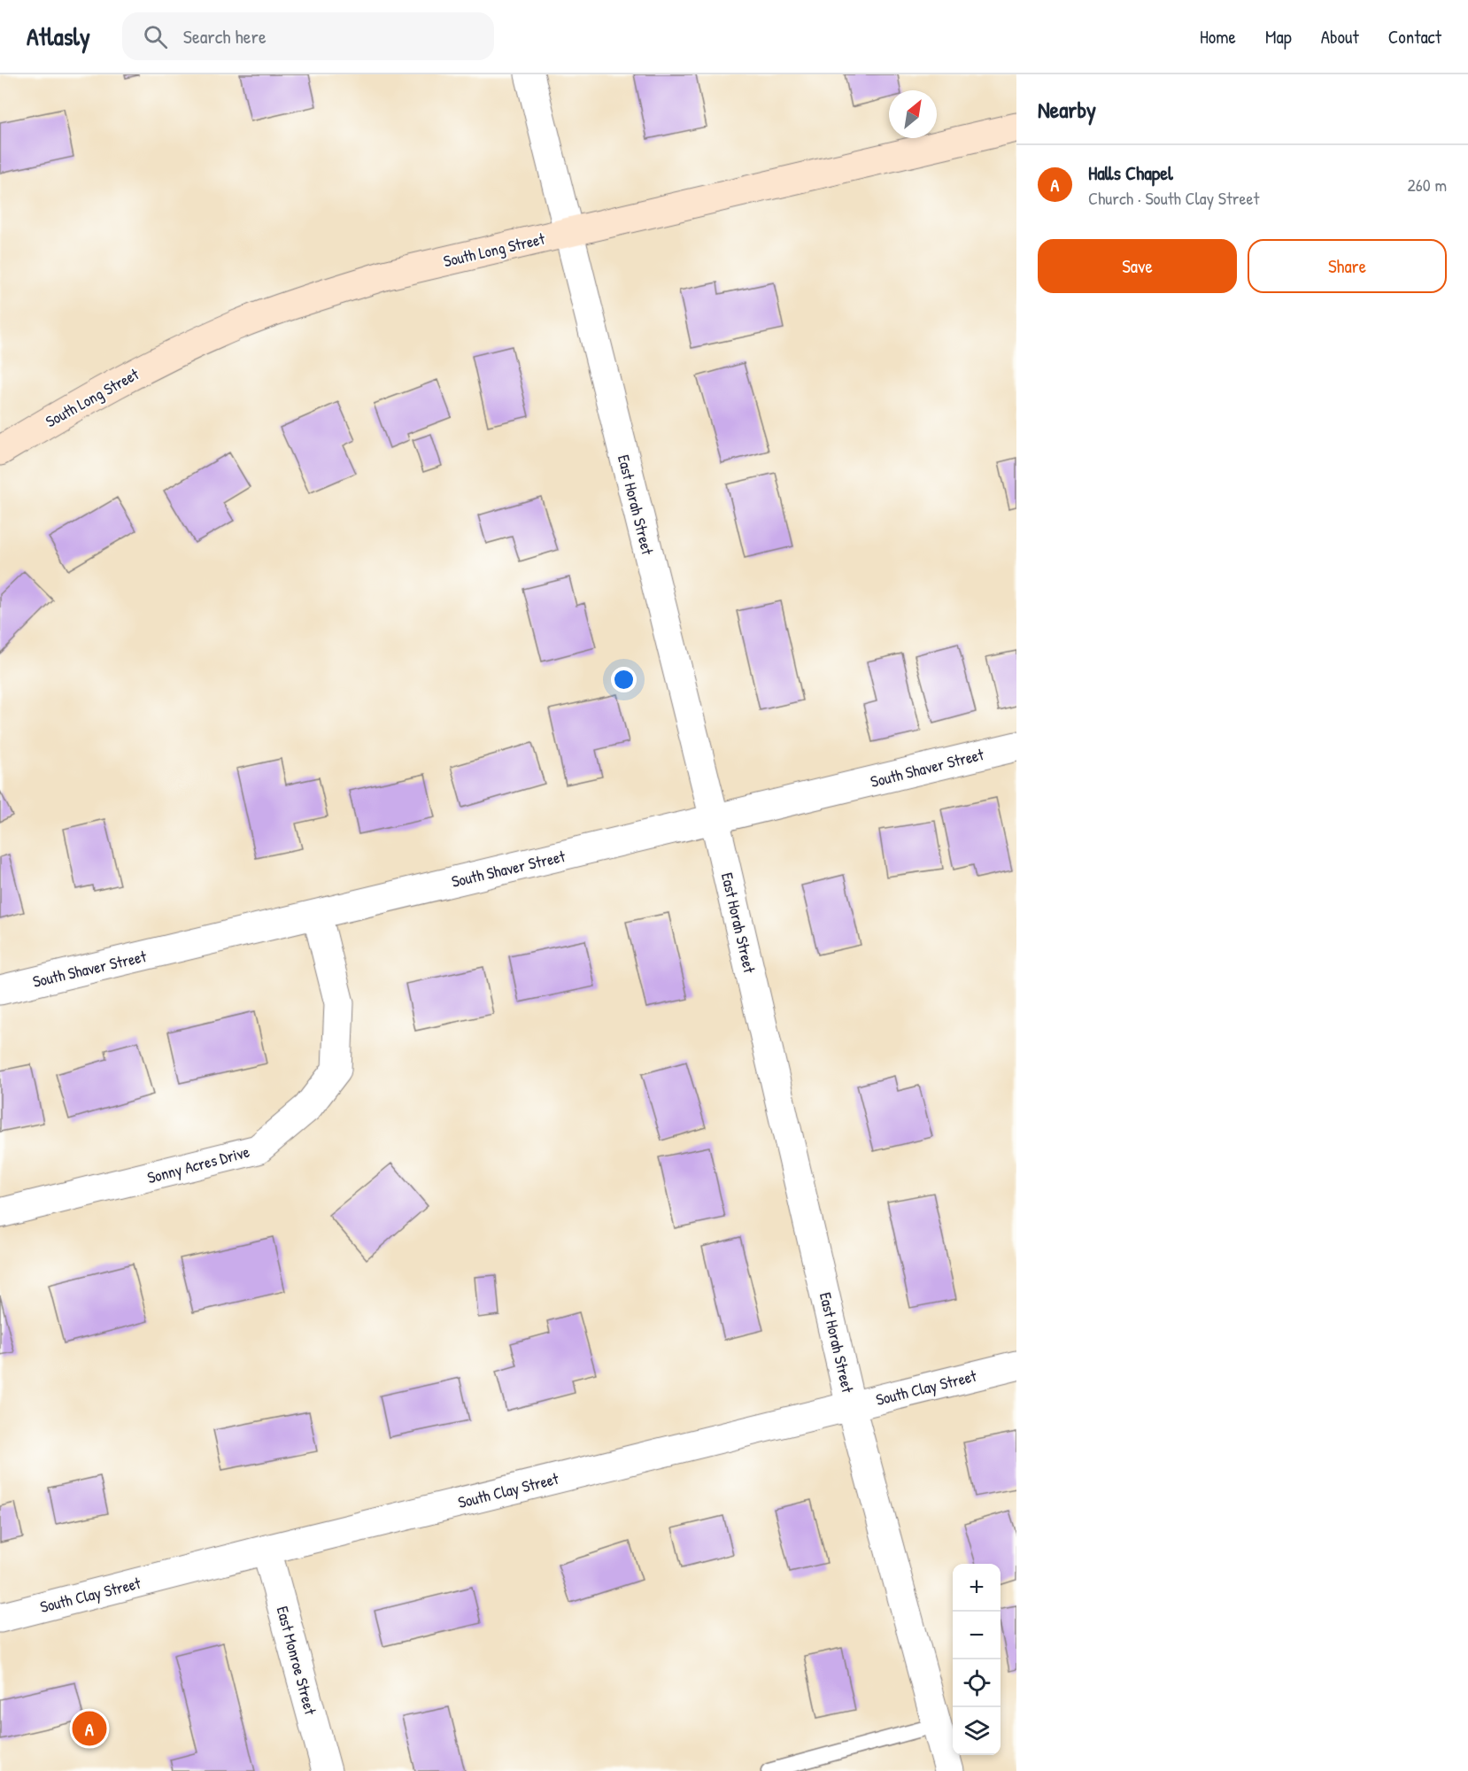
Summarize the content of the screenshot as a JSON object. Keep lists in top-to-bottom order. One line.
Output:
{"streets":{"main road":["South Long Street"],"street":["East Horah Street","South Shaver Street","Sonny Acres Drive","South Clay Street","East Monroe Street"]},"crossings":[["South Long Street","East Horah Street"],["East Horah Street","South Shaver Street"],["East Horah Street","South Clay Street"],["South Shaver Street","Sonny Acres Drive"],["South Clay Street","East Monroe Street"]],"north":"top right","page":{"header":"Atlasly","search":"Search here","nav":["Home","Map","About","Contact"],"heading":"Nearby","list":[{"mark":"A","name":"Halls Chapel","note":"Church · South Clay Street","value":"260 m"}],"buttons":["Save","Share"],"map_buttons":["+","−"],"pins":"A"}}
